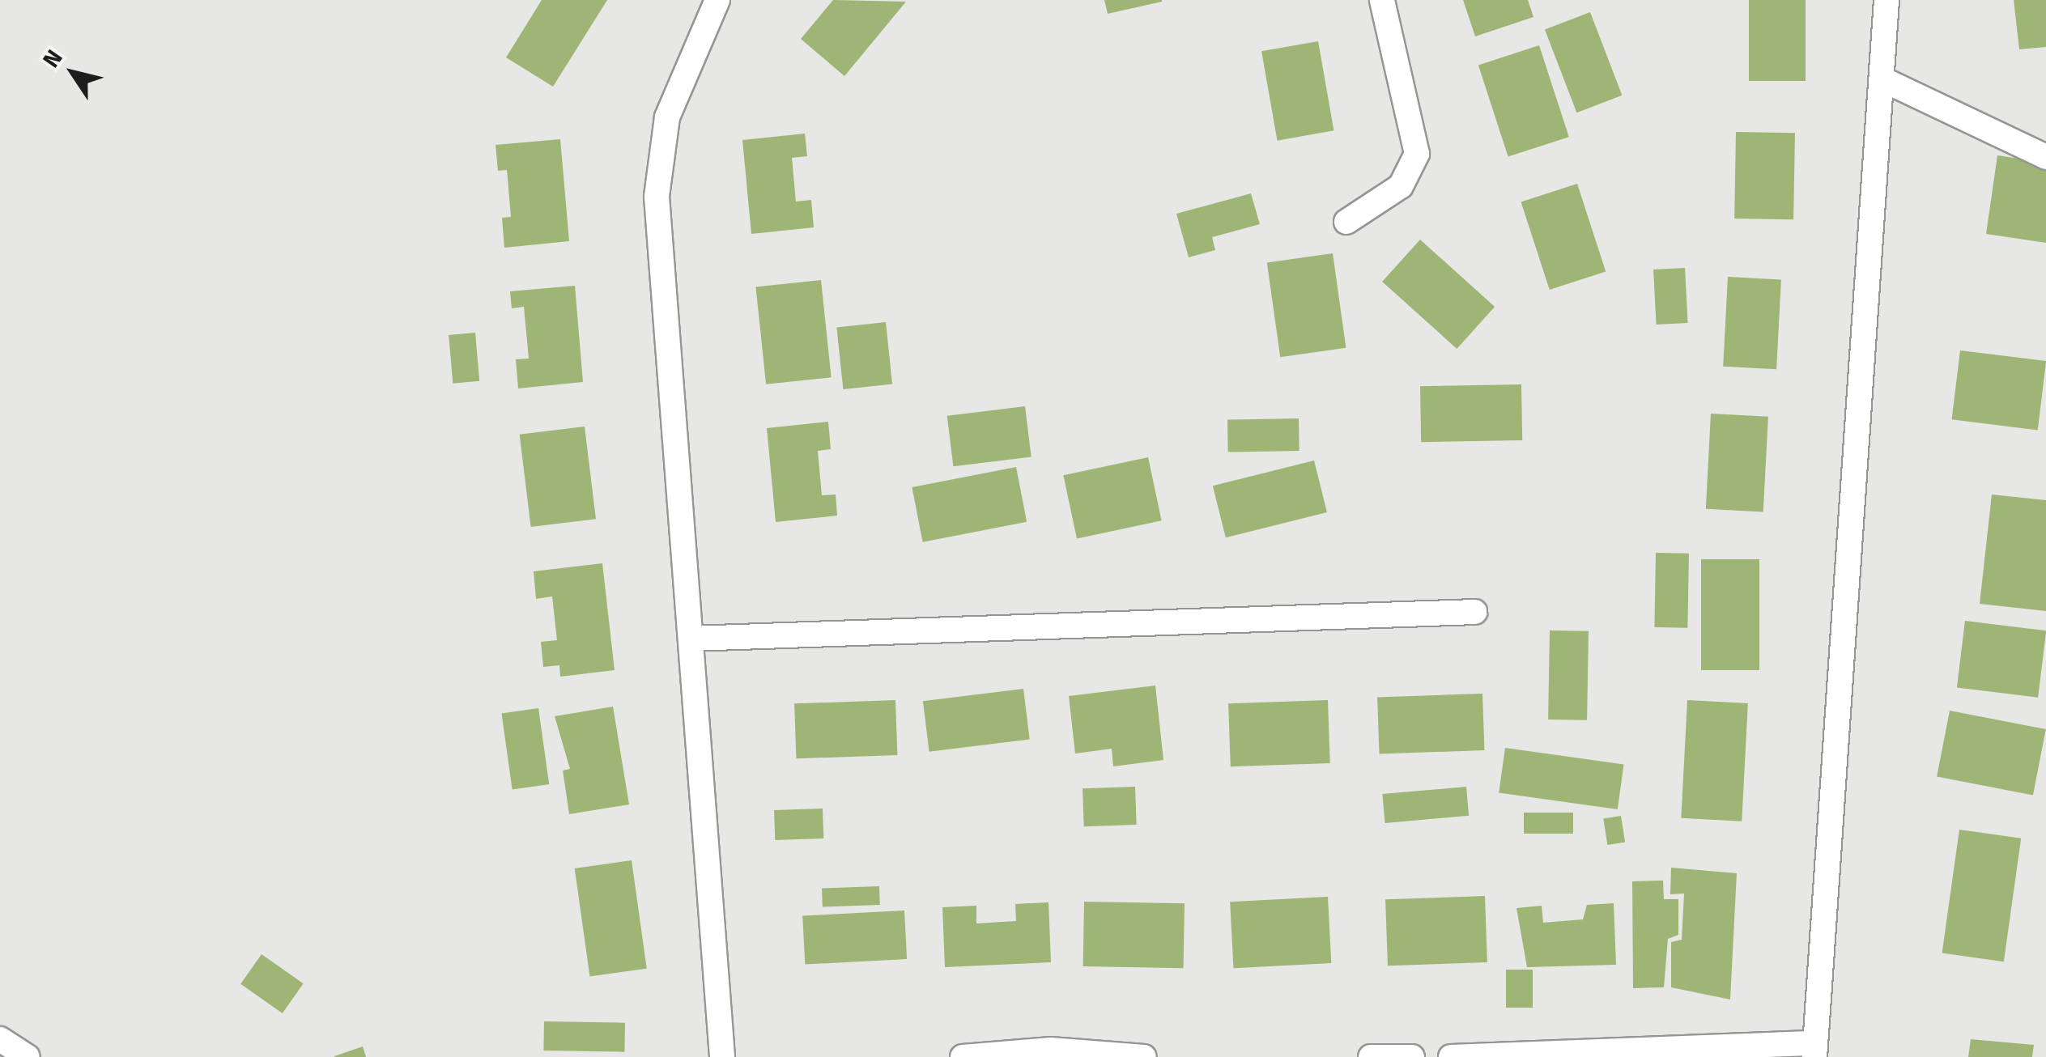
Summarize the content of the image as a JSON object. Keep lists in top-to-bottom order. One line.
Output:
{"north":"top left"}
